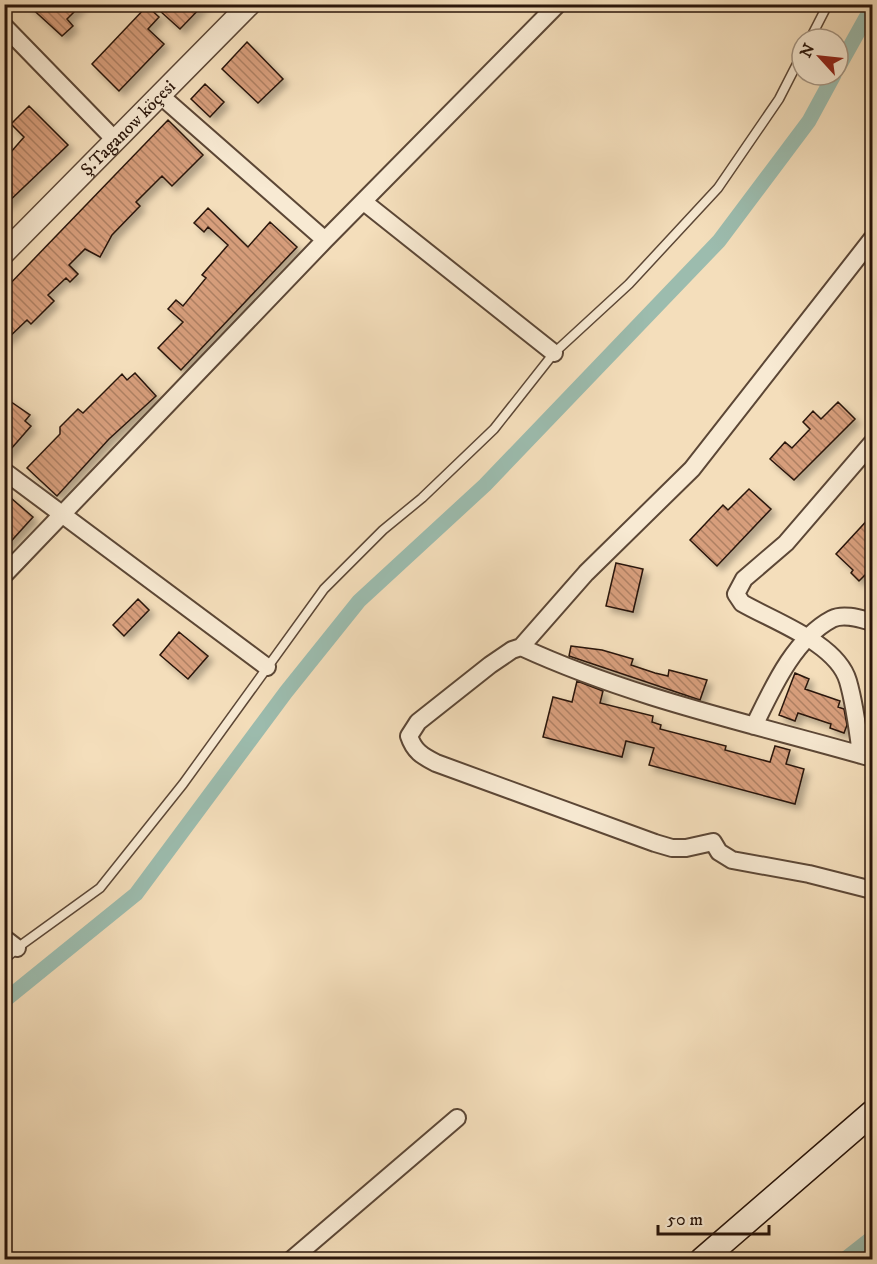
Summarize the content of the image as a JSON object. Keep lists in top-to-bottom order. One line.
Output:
{"streets":{"street":["Ş.Taganow köçesi"]},"scale_bar":"50 m","north":"top left"}
